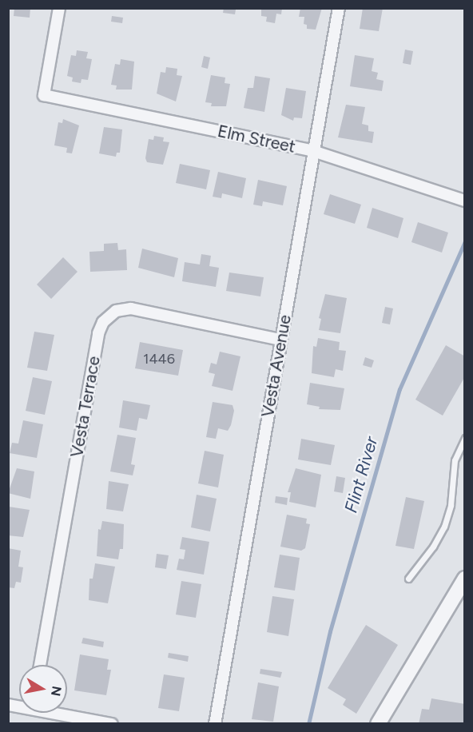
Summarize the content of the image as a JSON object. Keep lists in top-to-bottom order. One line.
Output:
{"streets":{"street":["Elm Street","Vesta Avenue","Vesta Terrace"]},"crossings":[["Elm Street","Vesta Avenue"],["Vesta Avenue","Vesta Terrace"]],"water":["Flint River"],"house_numbers":["1446"],"north":"right"}
